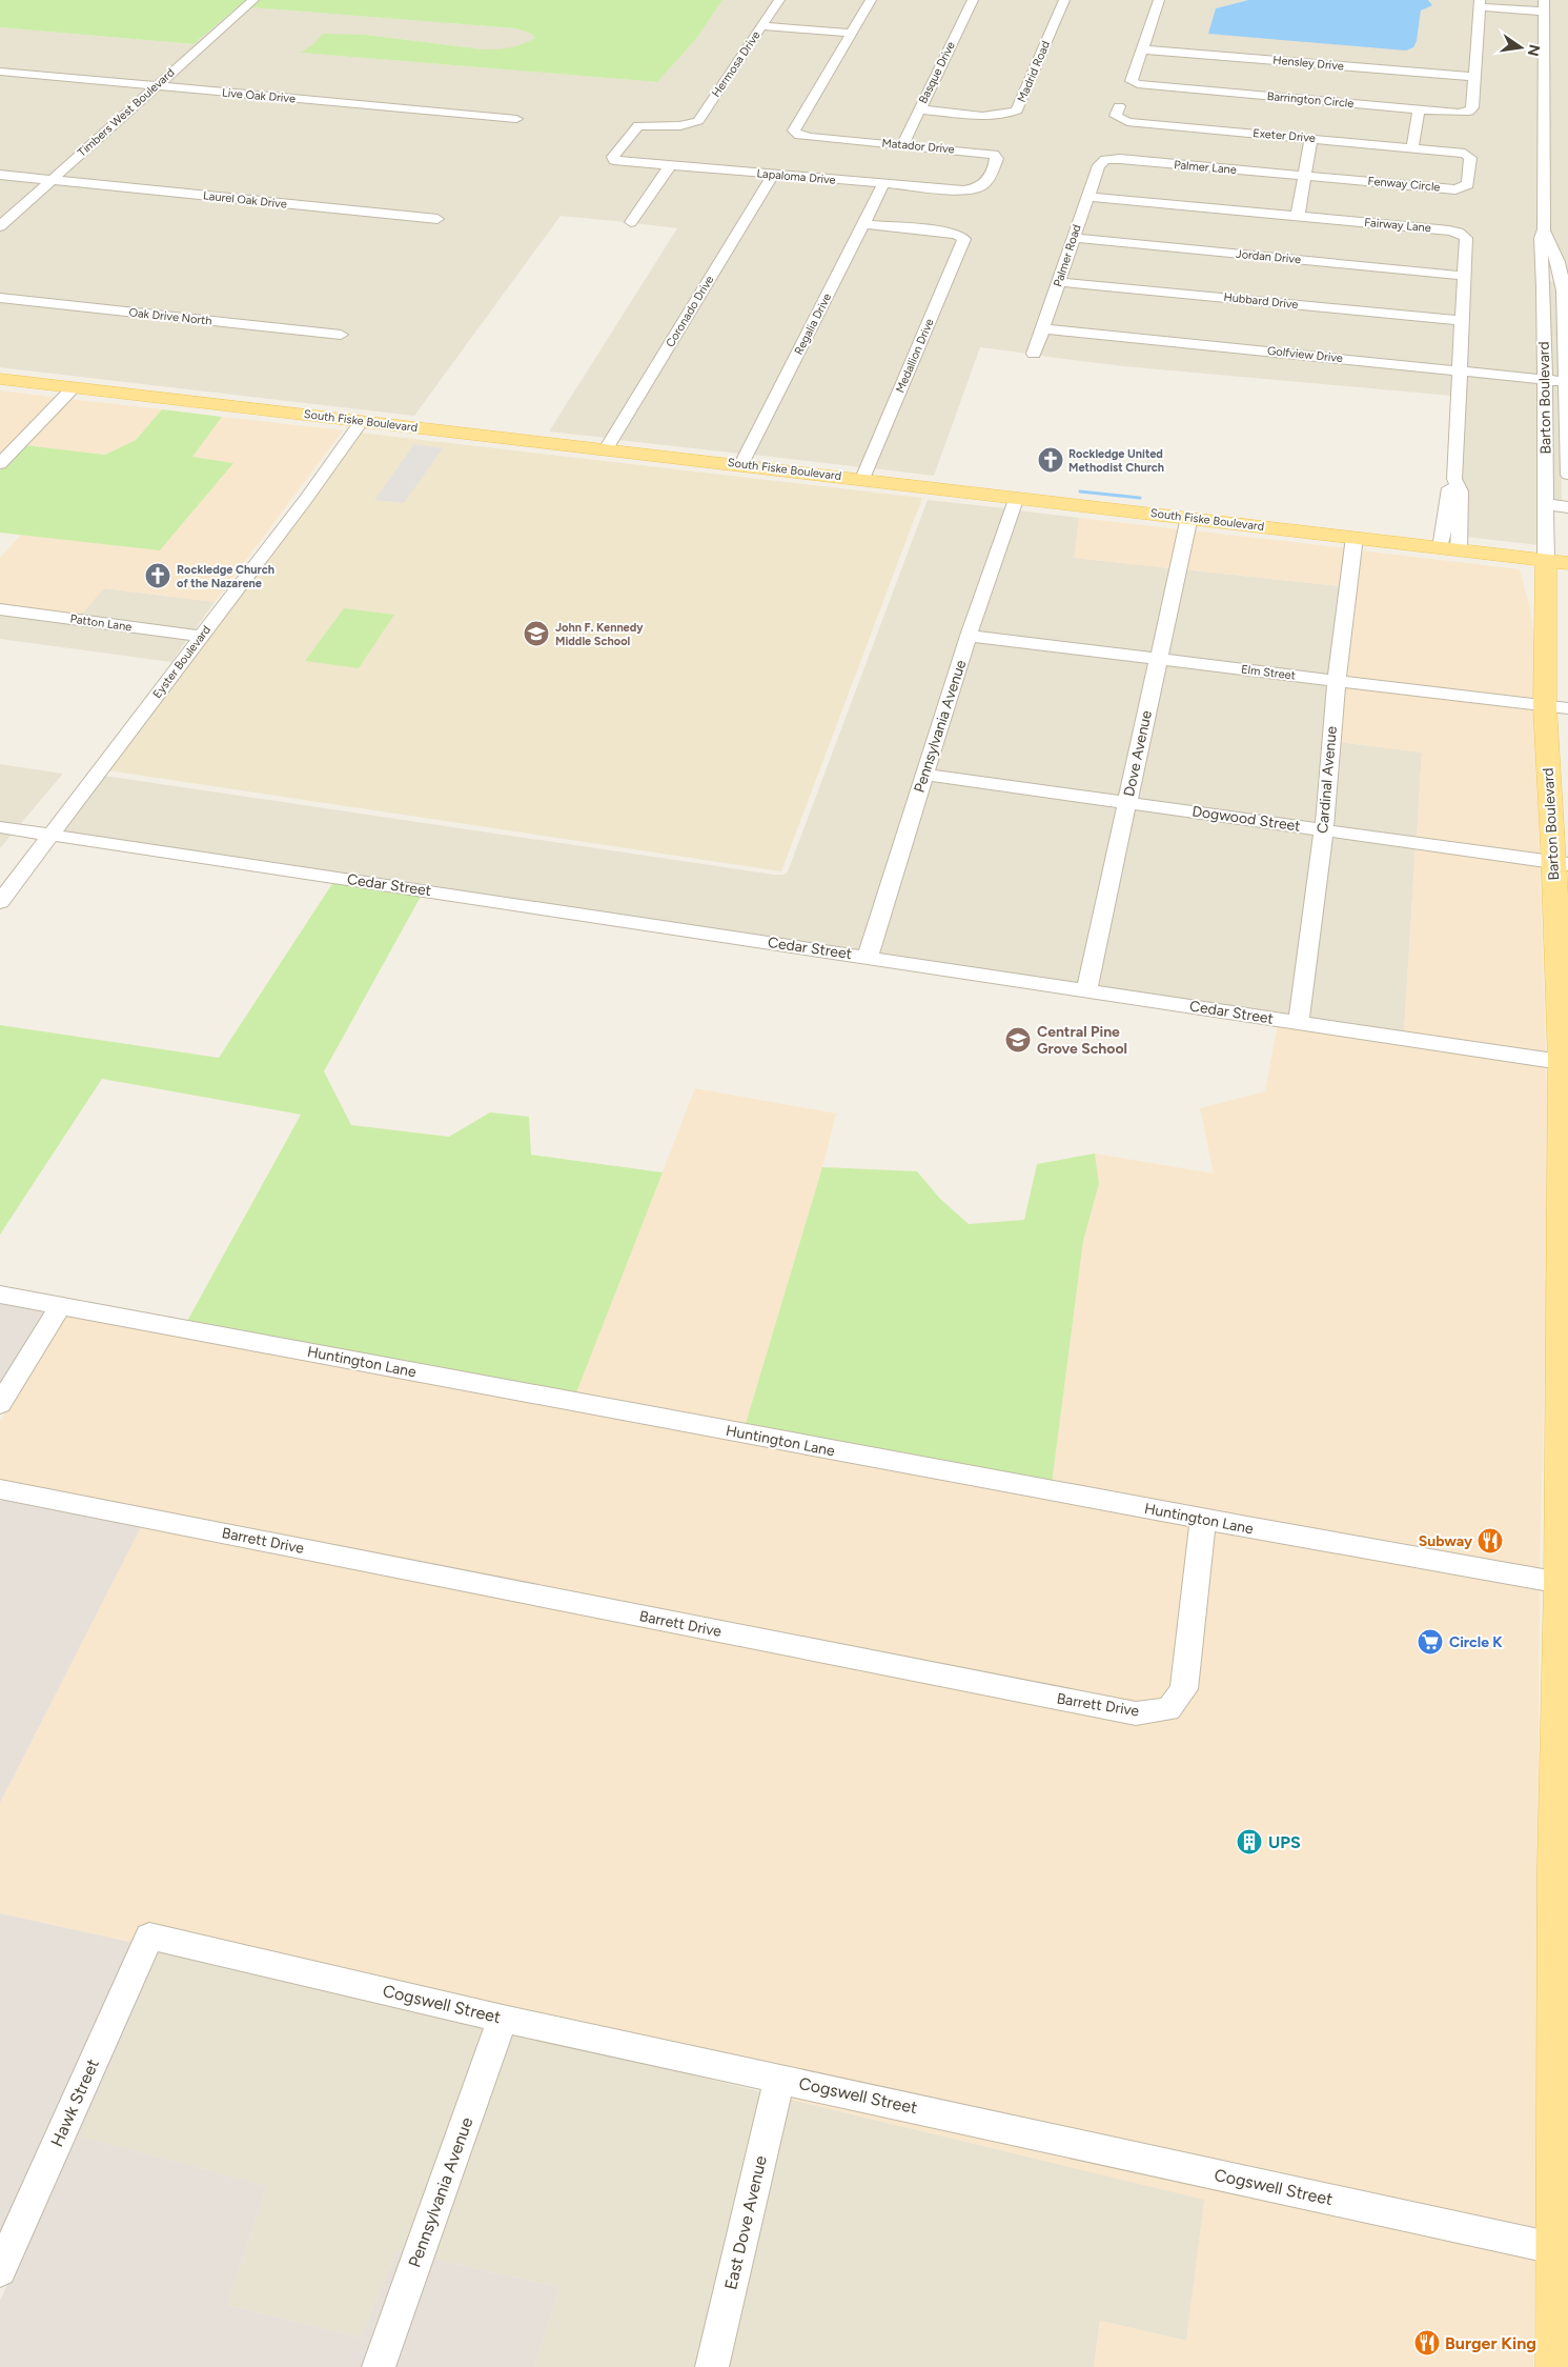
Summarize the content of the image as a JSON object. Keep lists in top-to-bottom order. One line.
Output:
{"streets":{"main road":["Barton Boulevard","South Fiske Boulevard"],"street":["Hensley Drive","Hermosa Drive","Madrid Road","Basque Drive","Live Oak Drive","Barrington Circle","Timbers West Boulevard","Exeter Drive","Matador Drive","Palmer Lane","Lapaloma Drive","Fenway Circle","Laurel Oak Drive","Fairway Lane","Palmer Road","Jordan Drive","Hubbard Drive","Coronado Drive","Oak Drive North","Regalia Drive","Golfview Drive","Medallion Drive","Patton Lane","Eyster Boulevard","Elm Street","Pennsylvania Avenue","Dove Avenue","Cardinal Avenue","Dogwood Street","Cedar Street","Huntington Lane","Barrett Drive","Cogswell Street","Hawk Street","East Dove Avenue"]},"crossings":[["Hensley Drive","Barrington Circle"],["Hermosa Drive","Lapaloma Drive"],["Madrid Road","Basque Drive"],["Basque Drive","Matador Drive"],["Live Oak Drive","Timbers West Boulevard"],["Barrington Circle","Barton Boulevard"],["Timbers West Boulevard","Laurel Oak Drive"],["Exeter Drive","Fenway Circle"],["Matador Drive","Lapaloma Drive"],["Palmer Lane","Fenway Circle"],["Palmer Lane","Palmer Road"],["Lapaloma Drive","Coronado Drive"],["Lapaloma Drive","Regalia Drive"],["Fairway Lane","Palmer Road"],["Fairway Lane","Jordan Drive"],["Fairway Lane","Hubbard Drive"],["Fairway Lane","Golfview Drive"],["Fairway Lane","South Fiske Boulevard"],["Palmer Road","Jordan Drive"],["Palmer Road","Hubbard Drive"],["Palmer Road","Golfview Drive"],["Coronado Drive","South Fiske Boulevard"],["Regalia Drive","Medallion Drive"],["Regalia Drive","South Fiske Boulevard"],["Golfview Drive","Barton Boulevard"],["Medallion Drive","South Fiske Boulevard"],["Barton Boulevard","South Fiske Boulevard"],["Barton Boulevard","Elm Street"],["Barton Boulevard","Dogwood Street"],["Barton Boulevard","Cedar Street"],["Barton Boulevard","Huntington Lane"],["Barton Boulevard","Cogswell Street"],["South Fiske Boulevard","Eyster Boulevard"],["South Fiske Boulevard","Pennsylvania Avenue"],["South Fiske Boulevard","Dove Avenue"],["South Fiske Boulevard","Cardinal Avenue"],["Patton Lane","Eyster Boulevard"],["Eyster Boulevard","Cedar Street"],["Elm Street","Pennsylvania Avenue"],["Elm Street","Dove Avenue"],["Elm Street","Cardinal Avenue"],["Pennsylvania Avenue","Dogwood Street"],["Pennsylvania Avenue","Cedar Street"],["Pennsylvania Avenue","Cogswell Street"],["Dove Avenue","Dogwood Street"],["Dove Avenue","Cedar Street"],["Cardinal Avenue","Dogwood Street"],["Cardinal Avenue","Cedar Street"],["Huntington Lane","Barrett Drive"],["Cogswell Street","Hawk Street"],["Cogswell Street","East Dove Avenue"]],"places":{"church":["Rockledge United Methodist Church","Rockledge Church of the Nazarene"],"school or university":["John F. Kennedy Middle School","Central Pine Grove School"],"restaurant":["Subway","Burger King"],"supermarket":["Circle K"],"building":["UPS"]},"north":"right"}
